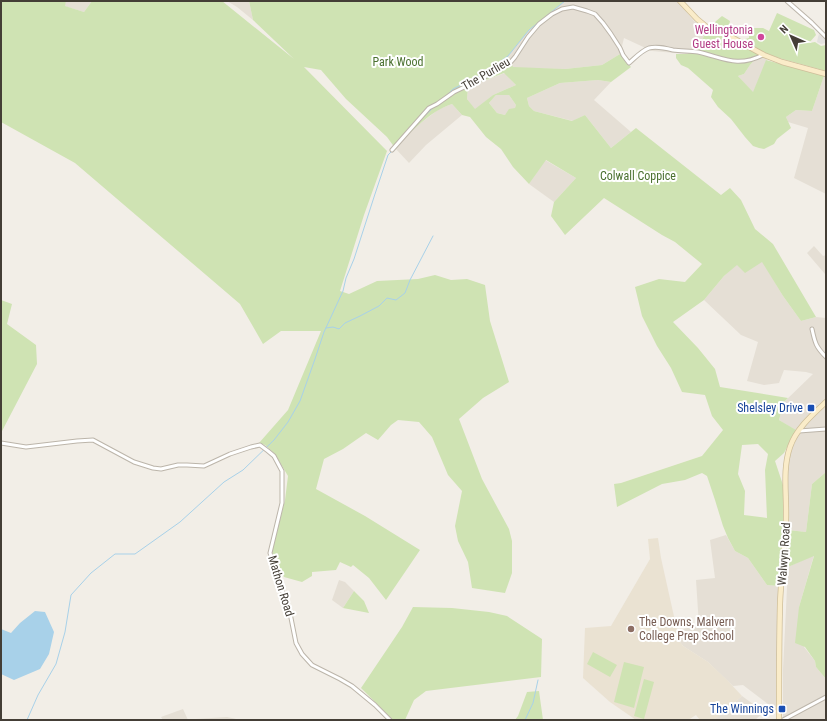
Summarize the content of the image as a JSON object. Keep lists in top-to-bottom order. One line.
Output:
{"streets":{"main road":["Walwyn Road"],"street":["The Purlieu","Mathon Road"]},"parks":["Park Wood","Colwall Coppice"],"places":{"other":["Wellingtonia Guest House","The Downs, Malvern College Prep School"],"transit":["Shelsley Drive","The Winnings"]},"north":"top left"}
